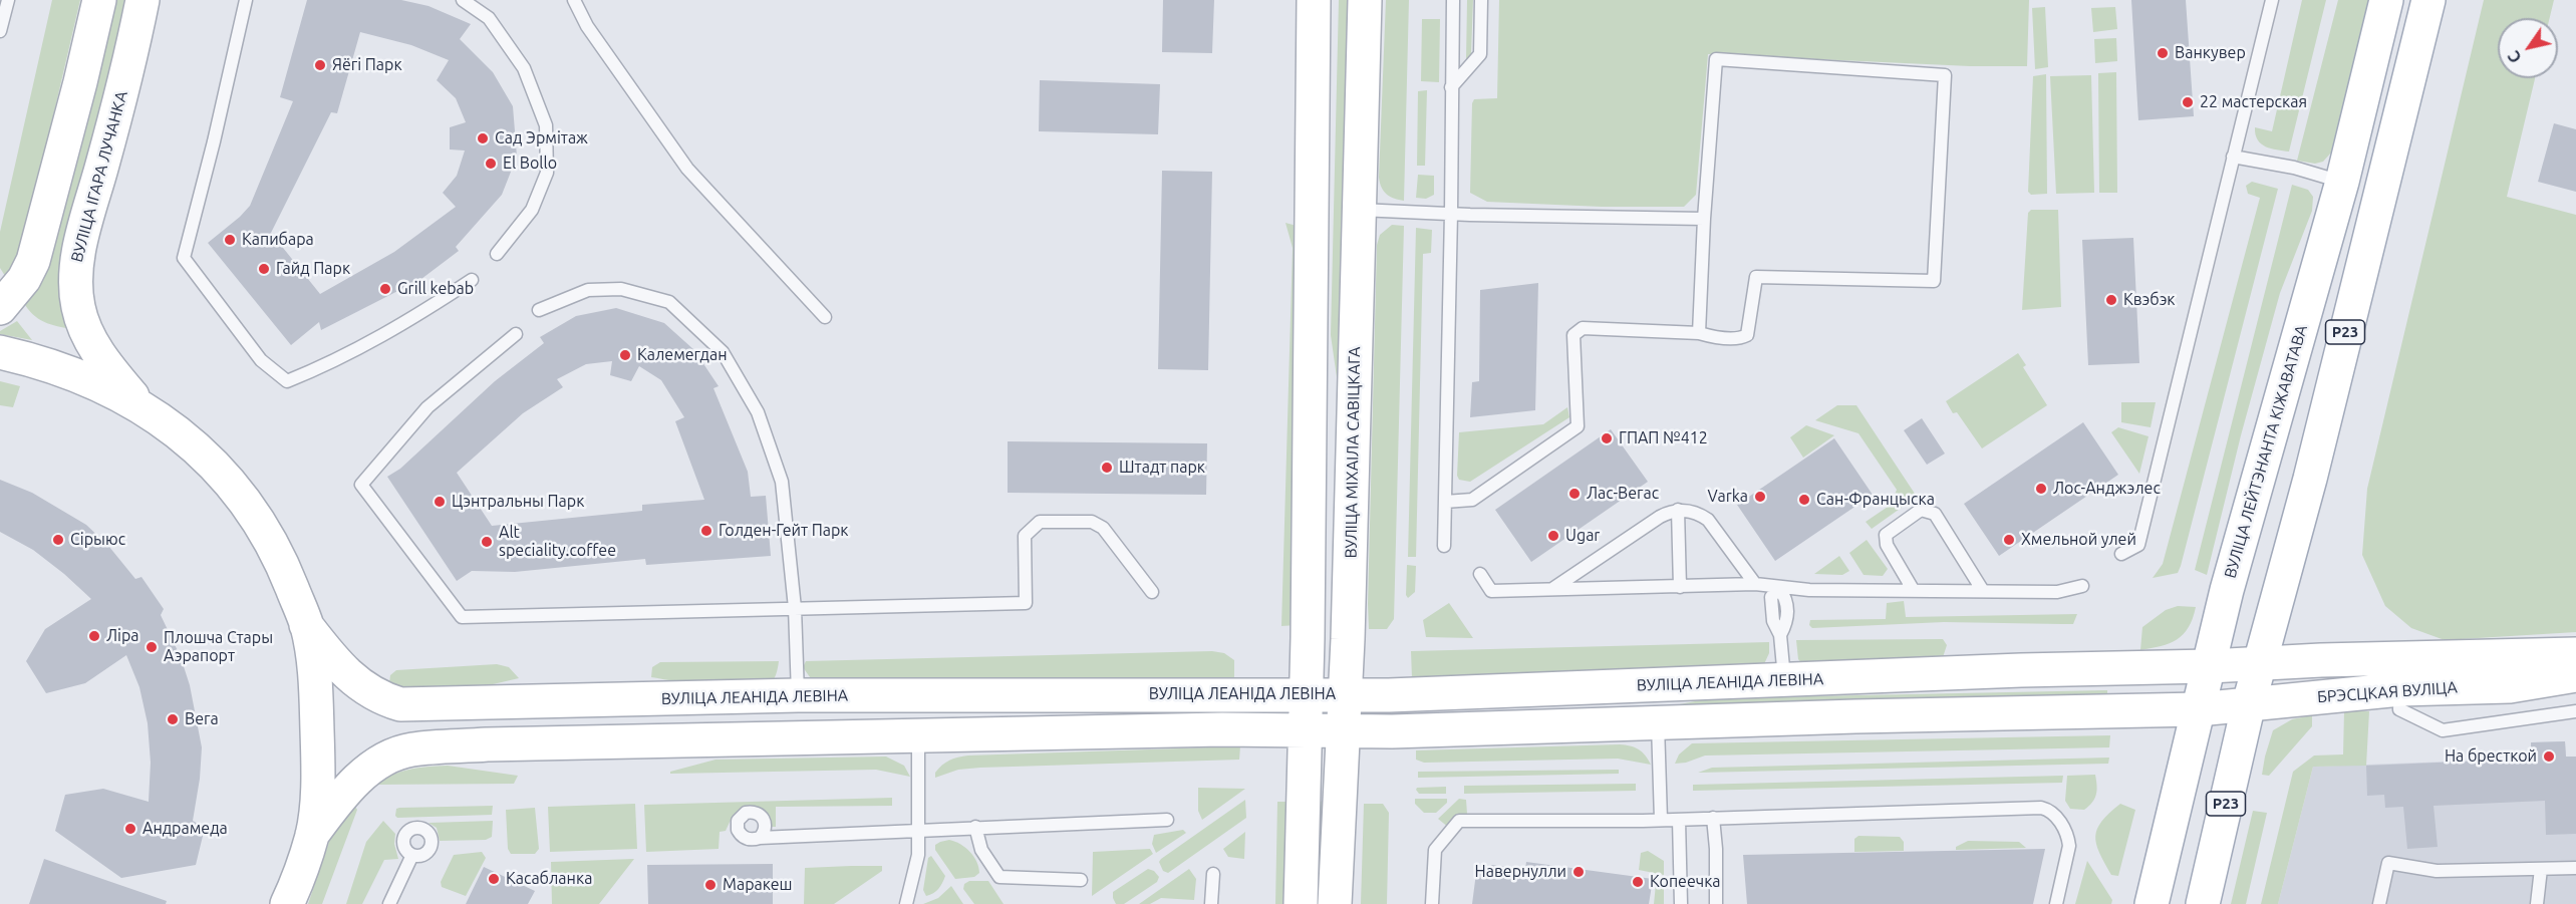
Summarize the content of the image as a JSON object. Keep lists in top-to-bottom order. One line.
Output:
{"streets":{"main road":["ВУЛІЦА ІГАРА ЛУЧАНКА","Р23","ВУЛІЦА ЛЕЙТЭНАНТА КІЖАВАТАВА","ВУЛІЦА МІХАІЛА САВІЦКАГА","ВУЛІЦА ЛЕАНІДА ЛЕВІНА","БРЭСЦКАЯ ВУЛІЦА"]},"crossings":[["Р23","БРЭСЦКАЯ ВУЛІЦА"],["ВУЛІЦА ЛЕЙТЭНАНТА КІЖАВАТАВА","ВУЛІЦА ЛЕАНІДА ЛЕВІНА"],["ВУЛІЦА ЛЕЙТЭНАНТА КІЖАВАТАВА","БРЭСЦКАЯ ВУЛІЦА"],["ВУЛІЦА МІХАІЛА САВІЦКАГА","ВУЛІЦА ЛЕАНІДА ЛЕВІНА"],["ВУЛІЦА ЛЕАНІДА ЛЕВІНА","БРЭСЦКАЯ ВУЛІЦА"]],"places":["Ванкувер","Яёгі Парк","22 мастерская","Сад Эрмітаж","El Bollo","Капибара","Гайд Парк","Grill kebab","Квэбэк","Калемегдан","ГПАП №412","Штадт парк","Лос-Анджэлес","Лас-Вегас","Varka","Сан-Францыска","Цэнтральны Парк","Голден-Гейт Парк","Ugar","Сірыюс","Хмельной улей","Alt speciality.coffee","Ліра","Плошча Стары Аэрапорт","Вега","На бресткой","Андрамеда","Навернулли","Касабланка","Копеечка","Маракеш"],"north":"bottom left"}
